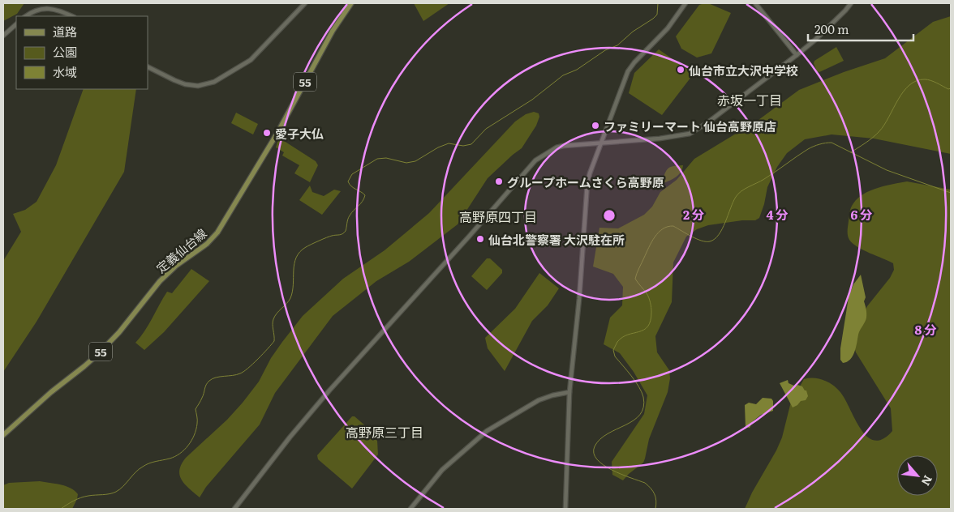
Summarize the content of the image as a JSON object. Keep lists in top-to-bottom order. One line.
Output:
{"streets":{"main road":["55","定義仙台線"]},"districts":["赤坂一丁目","高野原四丁目","高野原三丁目"],"places":["仙台市立大沢中学校","ファミリーマート 仙台高野原店","愛子大仏","グループホームさくら高野原","仙台北警察署 大沢駐在所"],"legend":["道路","公園","水域"],"scale_bar":"200 m","north":"bottom right","rings":["2 分","4 分","6 分","8 分"]}
